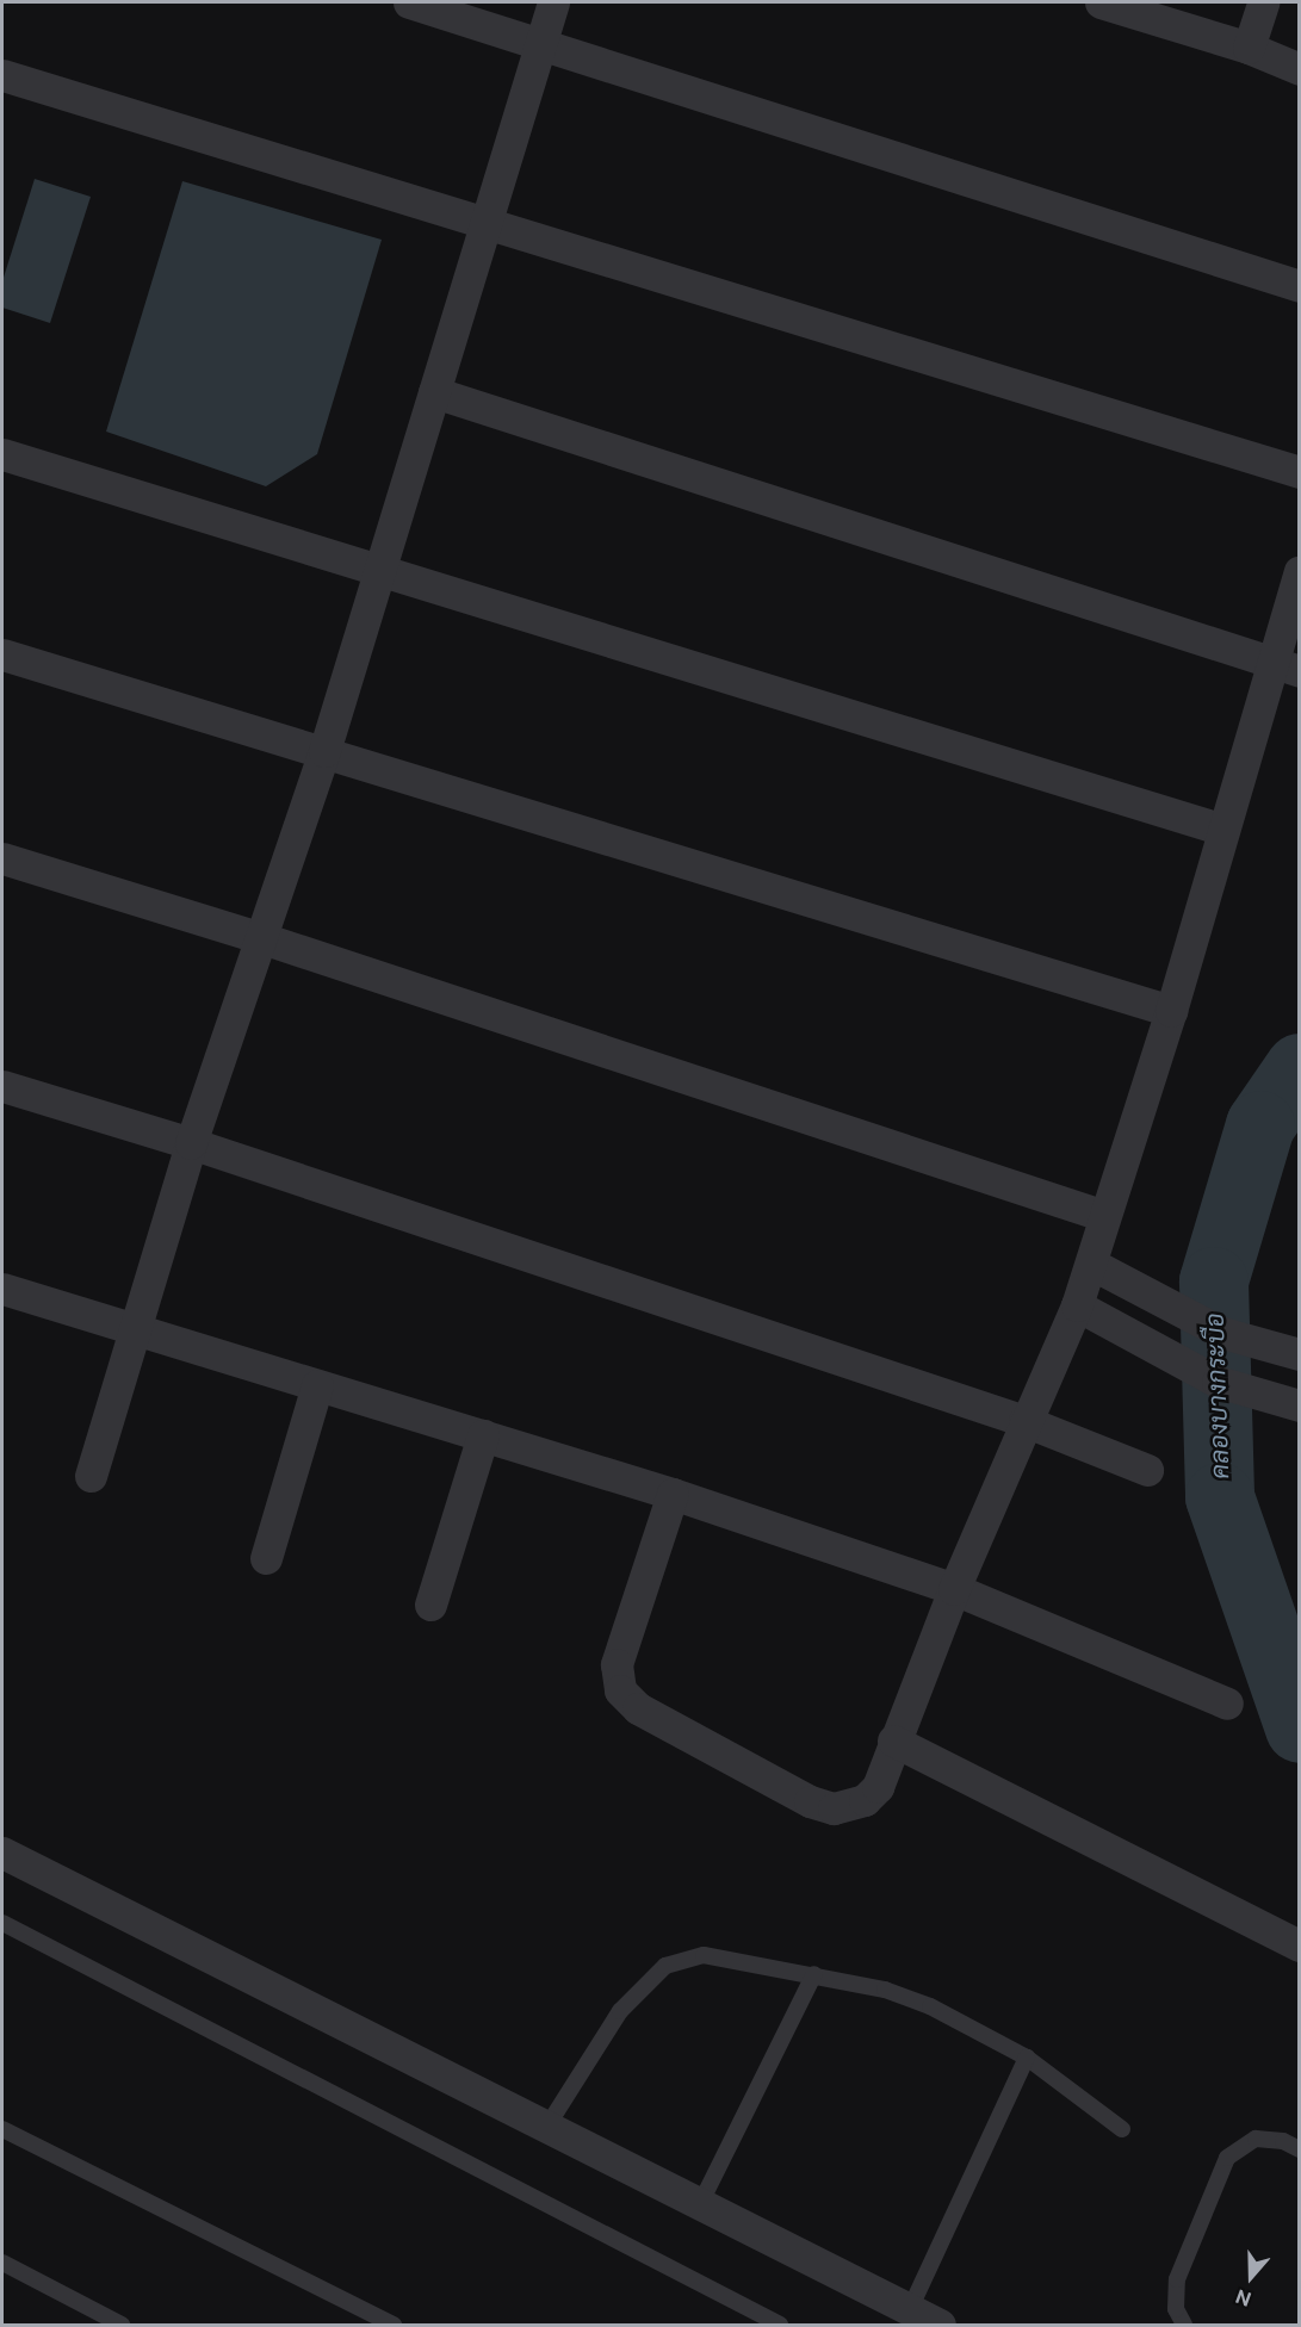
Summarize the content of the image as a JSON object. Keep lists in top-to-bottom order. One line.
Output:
{"water":["คลองบางกระบือ"],"north":"bottom"}
